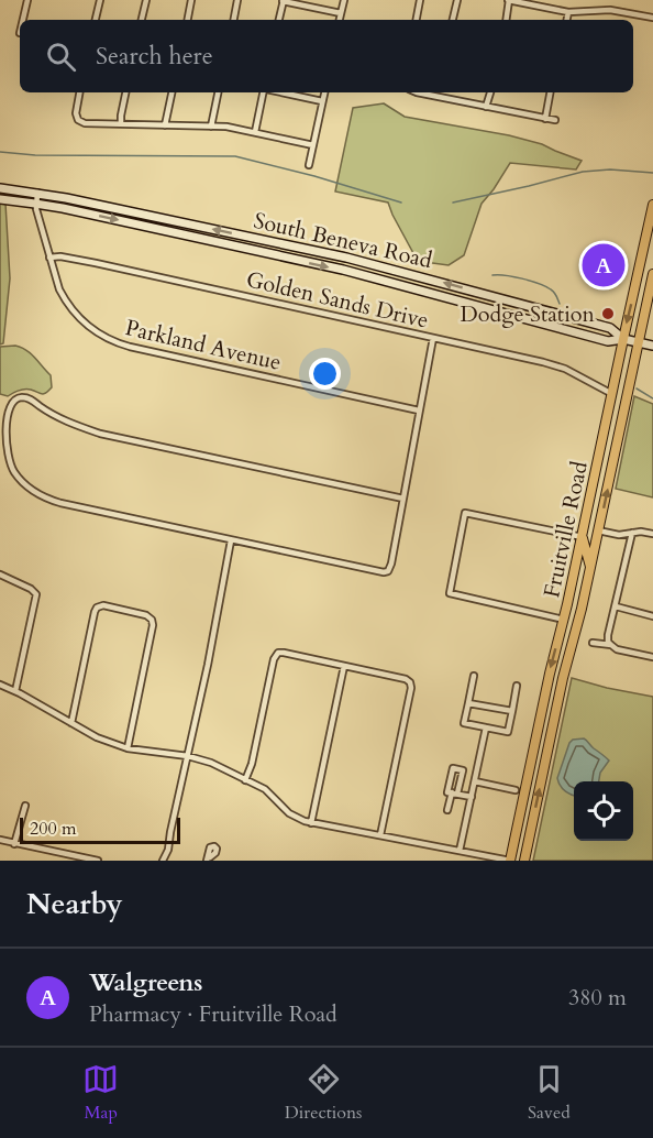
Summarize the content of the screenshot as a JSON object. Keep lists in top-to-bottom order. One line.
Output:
{"streets":{"main road":["South Beneva Road","Fruitville Road"],"street":["Golden Sands Drive","Parkland Avenue"]},"crossings":[["South Beneva Road","Parkland Avenue"],["South Beneva Road","Fruitville Road"],["Golden Sands Drive","Parkland Avenue"],["Golden Sands Drive","Fruitville Road"]],"places":["Dodge Station"],"scale_bar":"200 m","page":{"search":"Search here","pins":"A","scale":"200 m","heading":"Nearby","list":[{"mark":"A","name":"Walgreens","note":"Pharmacy · Fruitville Road","value":"380 m"}],"nav":["Map","Directions","Saved"]}}
